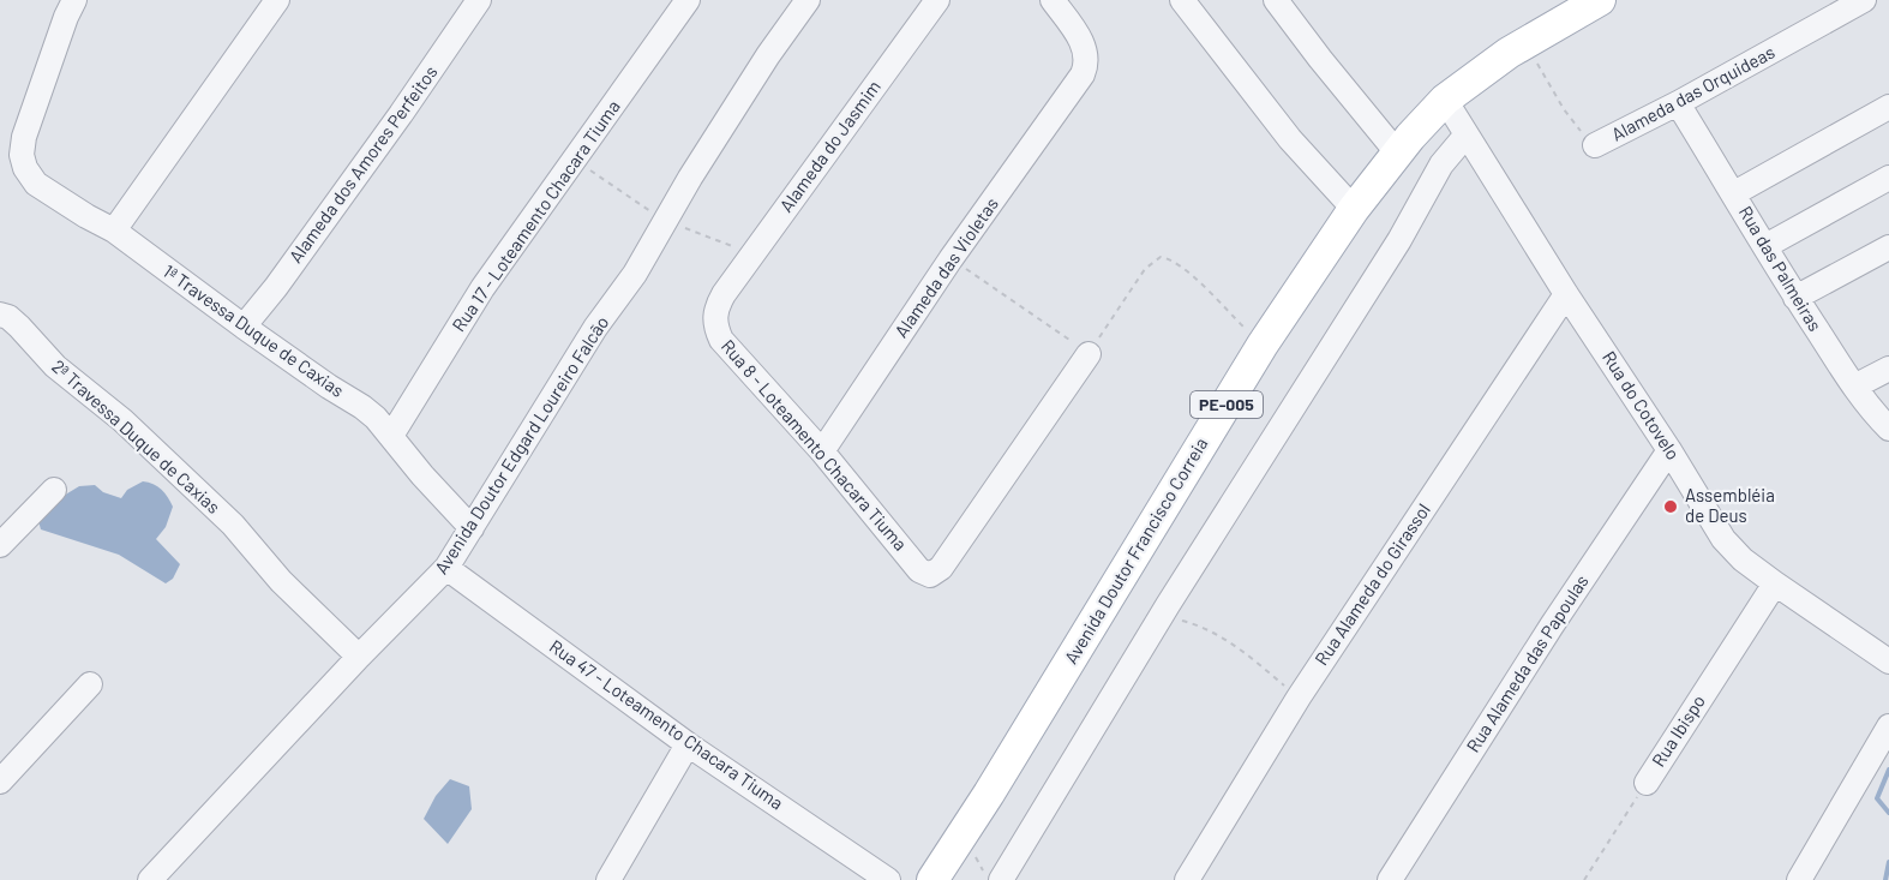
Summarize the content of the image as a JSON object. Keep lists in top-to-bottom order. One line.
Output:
{"streets":{"main road":["PE-005","Avenida Doutor Francisco Correia"],"street":["Alameda das Orquideas","Alameda do Jasmim","Alameda dos Amores Perfeitos","Rua 17 - Loteamento Chacara Tiuma","Alameda das Violetas","Rua das Palmeiras","1ª Travessa Duque de Caxias","Rua do Cotovelo","2ª Travessa Duque de Caxias","Avenida Doutor Edgard Loureiro Falcão","Rua 8 - Loteamento Chacara Tiuma","Rua Alameda do Girassol","Rua Alameda das Papoulas","Rua 47 - Loteamento Chacara Tiuma","Rua Ibispo"]},"crossings":[["Alameda das Orquideas","Rua das Palmeiras"],["Alameda das Orquideas","Avenida Doutor Francisco Correia"],["Alameda do Jasmim","Rua 8 - Loteamento Chacara Tiuma"],["Alameda dos Amores Perfeitos","1ª Travessa Duque de Caxias"],["Rua 17 - Loteamento Chacara Tiuma","1ª Travessa Duque de Caxias"],["Alameda das Violetas","Rua 8 - Loteamento Chacara Tiuma"],["1ª Travessa Duque de Caxias","Avenida Doutor Edgard Loureiro Falcão"],["Rua do Cotovelo","Avenida Doutor Francisco Correia"],["Rua do Cotovelo","Rua Alameda do Girassol"],["Rua do Cotovelo","Rua Alameda das Papoulas"],["Rua do Cotovelo","Rua Ibispo"],["2ª Travessa Duque de Caxias","Avenida Doutor Edgard Loureiro Falcão"],["Avenida Doutor Edgard Loureiro Falcão","Rua 47 - Loteamento Chacara Tiuma"]],"places":["Assembléia de Deus"]}
